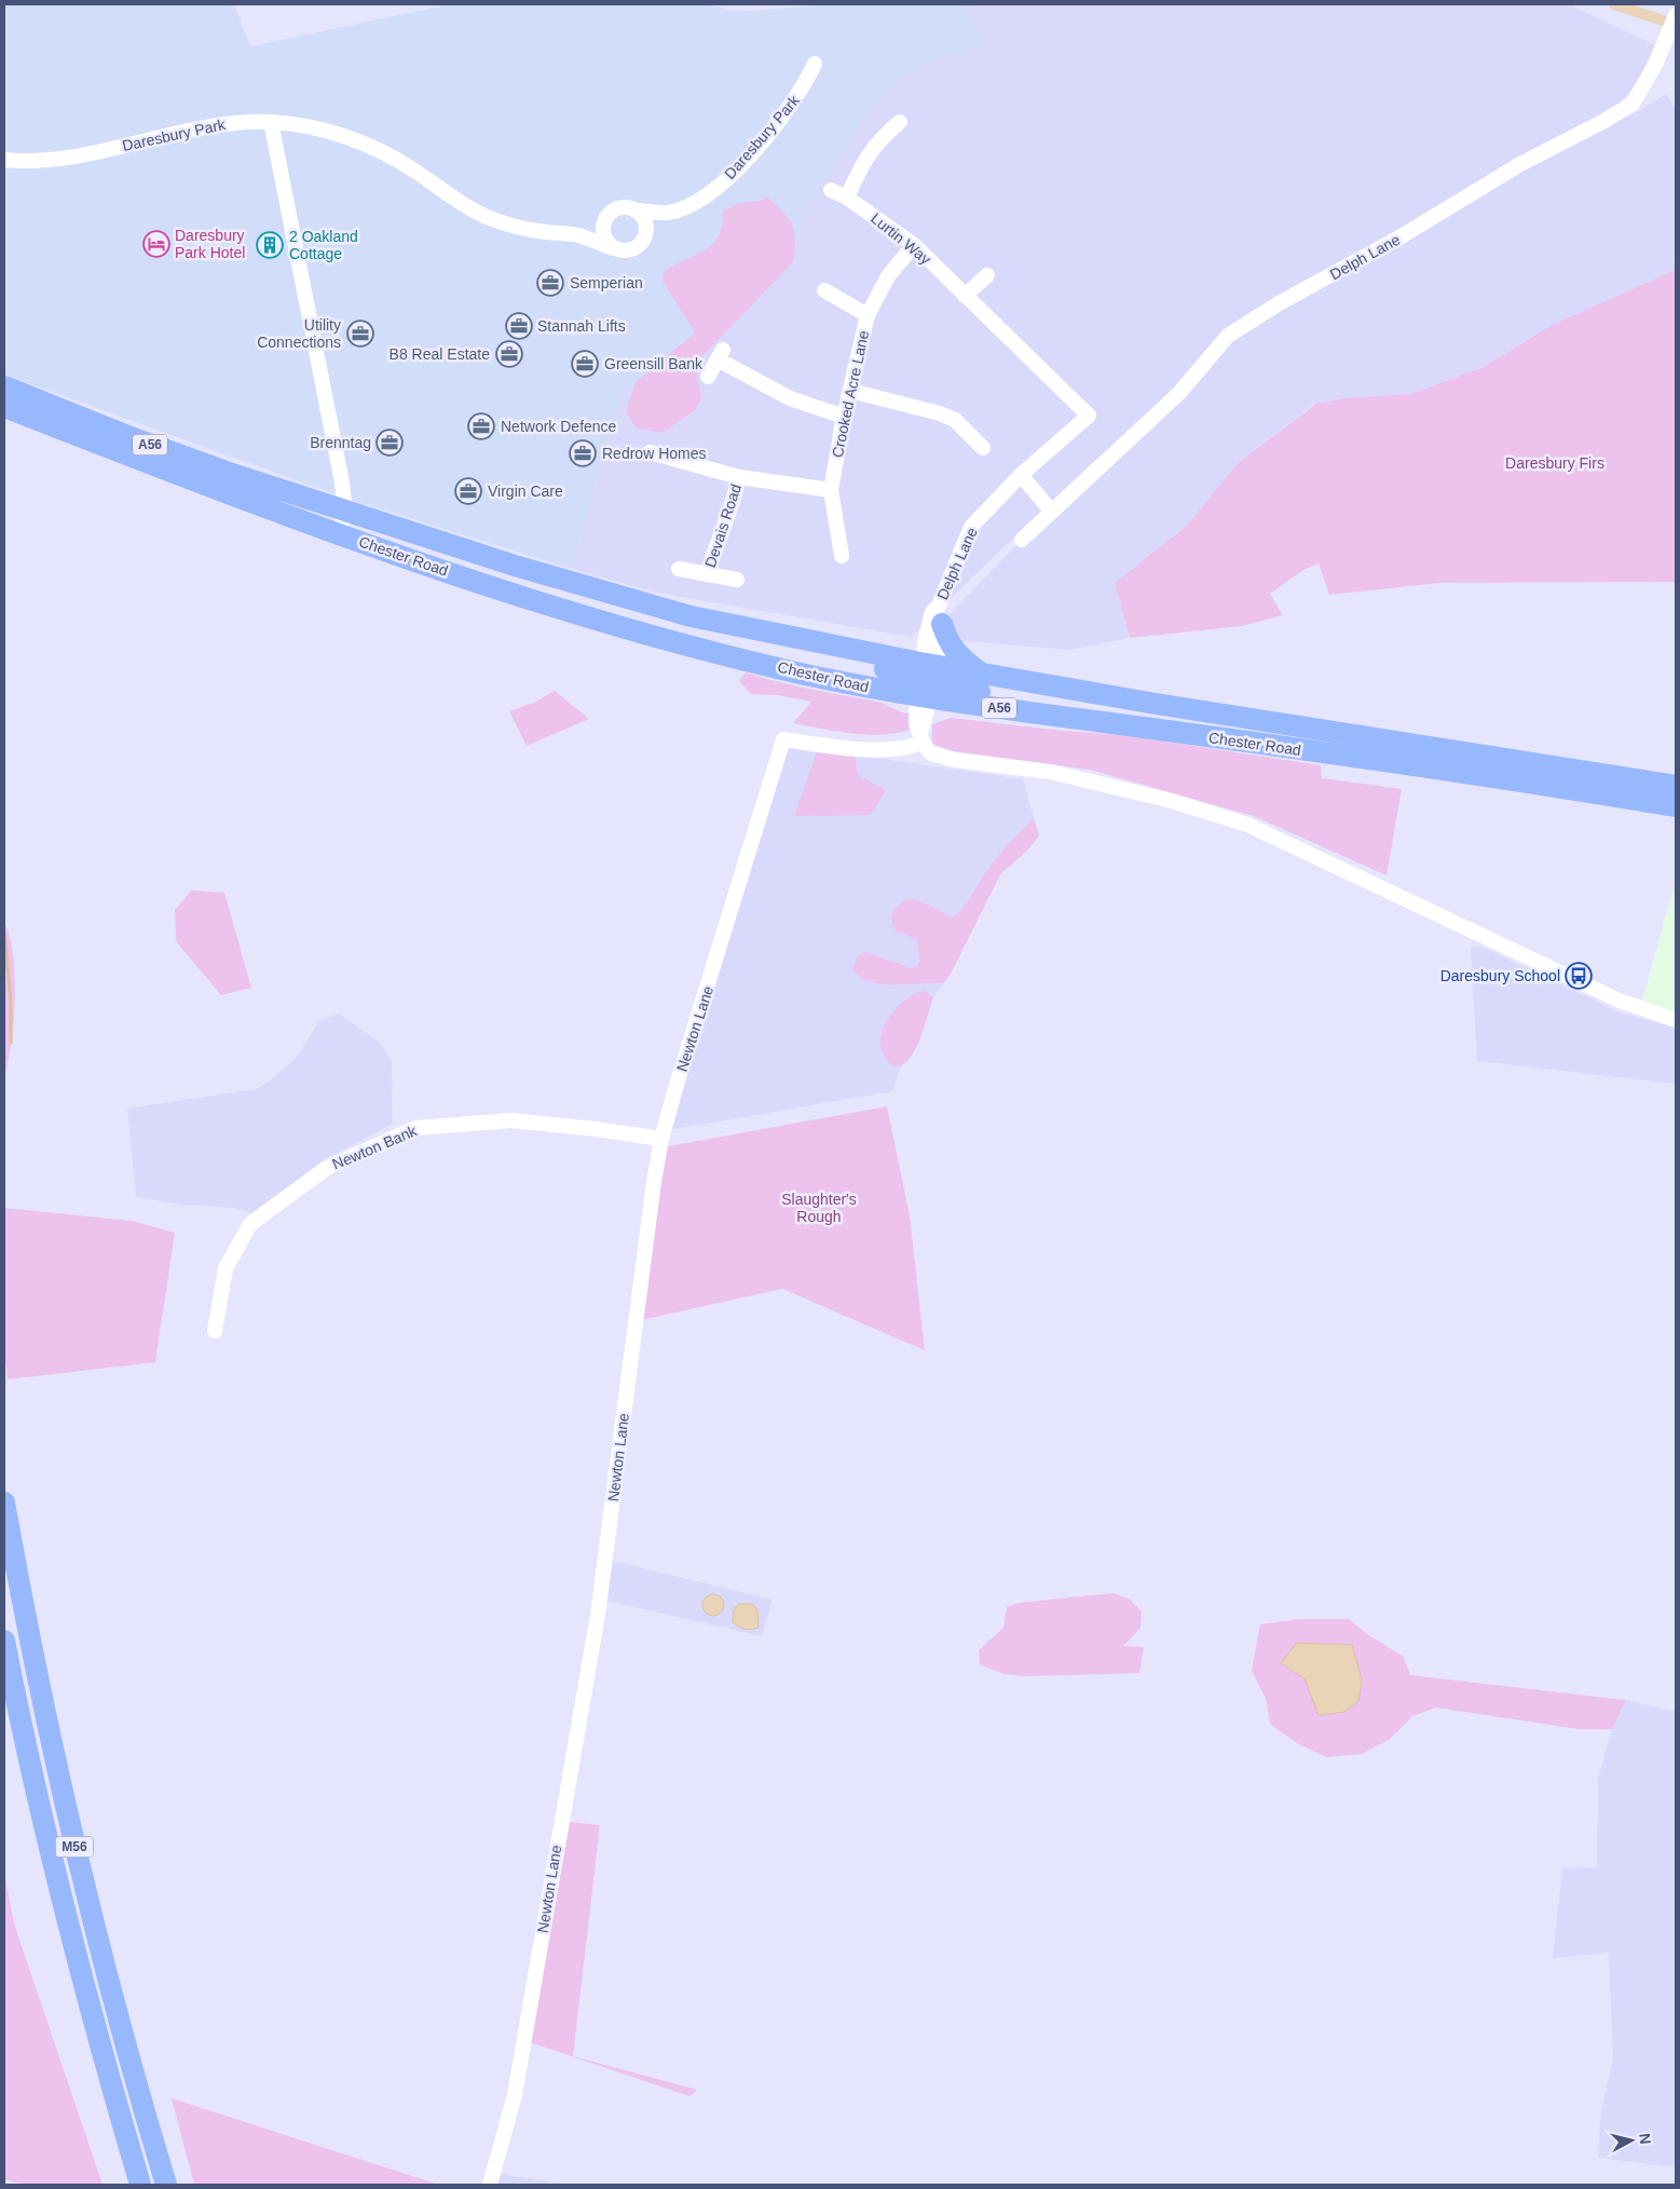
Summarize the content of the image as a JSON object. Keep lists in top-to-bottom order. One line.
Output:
{"streets":{"highway":["A56","Chester Road","M56"],"street":["Daresbury Park","Lurtin Way","Delph Lane","Crooked Acre Lane","Devais Road","Newton Lane","Newton Bank"]},"crossings":[["Lurtin Way","Delph Lane"],["Lurtin Way","Crooked Acre Lane"],["Delph Lane","Chester Road"],["Delph Lane","Newton Lane"],["Crooked Acre Lane","Devais Road"],["Newton Lane","Newton Bank"]],"parks":["Daresbury Firs","Slaughter's Rough"],"places":{"hotel":["Daresbury Park Hotel"],"building":["2 Oakland Cottage"],"office":["Semperian","Stannah Lifts","Utility Connections","B8 Real Estate","Greensill Bank","Network Defence","Brenntag","Redrow Homes","Virgin Care"],"bus stop":["Daresbury School"]},"north":"right"}
